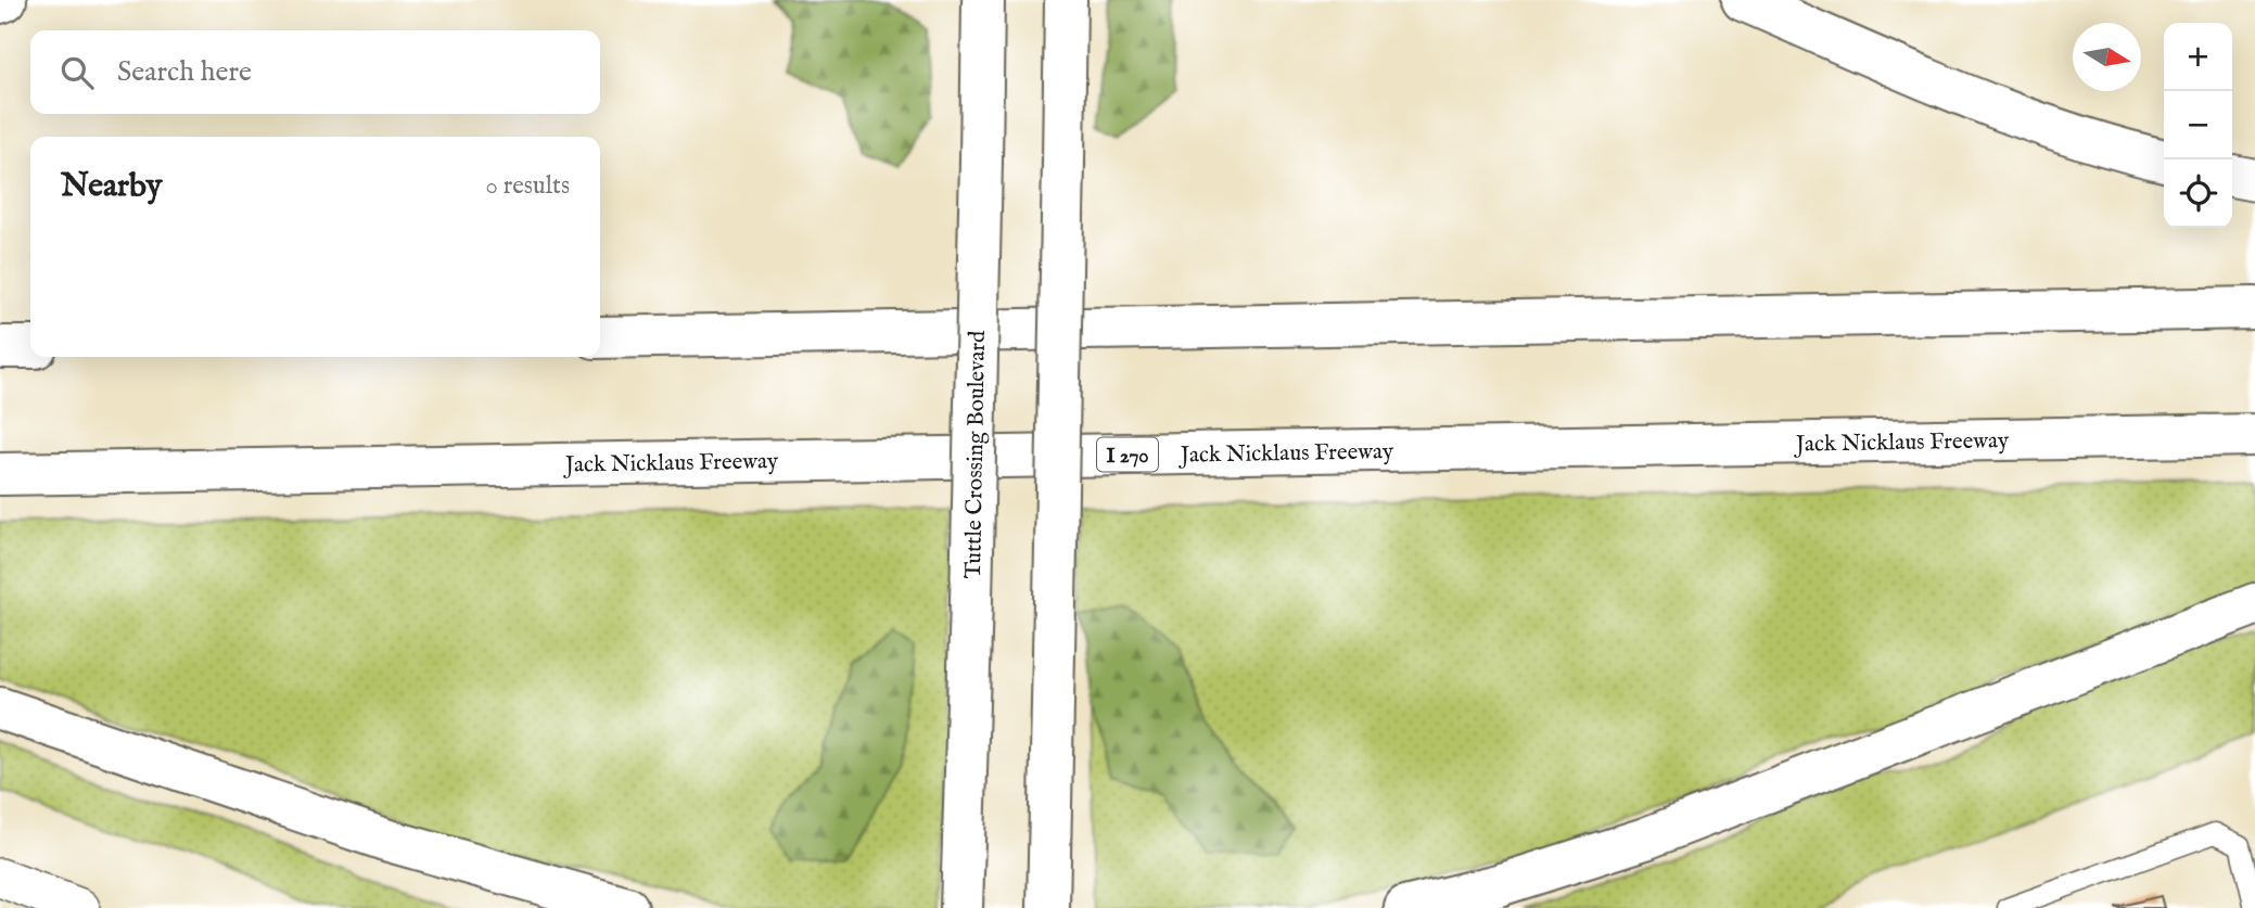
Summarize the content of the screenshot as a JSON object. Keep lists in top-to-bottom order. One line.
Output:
{"streets":{"main road":["Jack Nicklaus Freeway","Tuttle Crossing Boulevard","I 270"]},"north":"right","page":{"map_buttons":["+","−"],"search":"Search here","heading":["Nearby","0 results"]}}
